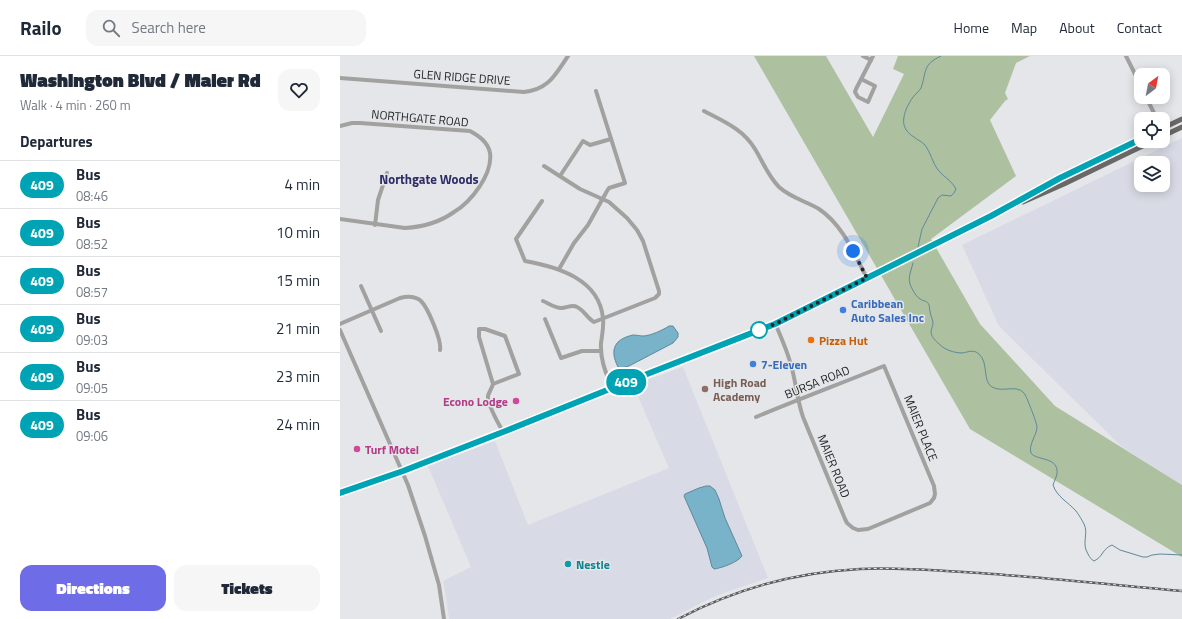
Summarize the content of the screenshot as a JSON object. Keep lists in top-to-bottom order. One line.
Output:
{"streets":{"street":["GLEN RIDGE DRIVE","NORTHGATE ROAD","BURSA ROAD","MAIER PLACE","MAIER ROAD"]},"crossings":[["BURSA ROAD","MAIER PLACE"],["BURSA ROAD","MAIER ROAD"],["MAIER PLACE","MAIER ROAD"]],"districts":["Northgate Woods"],"places":["Caribbean Auto Sales Inc","Pizza Hut","7-Eleven","High Road Academy","Econo Lodge","Turf Motel","Nestle"],"lines":["bus line 409"],"north":"top right","page":{"header":"Railo","search":"Search here","nav":["Home","Map","About","Contact"],"heading":[["Washington Blvd / Maier Rd","Walk · 4 min · 260 m"],"Departures"],"on_map":"409","list":[{"mark":"409","name":"Bus","note":"08:46","value":"4 min"},{"mark":"409","name":"Bus","note":"08:52","value":"10 min"},{"mark":"409","name":"Bus","note":"08:57","value":"15 min"},{"mark":"409","name":"Bus","note":"09:03","value":"21 min"},{"mark":"409","name":"Bus","note":"09:05","value":"23 min"},{"mark":"409","name":"Bus","note":"09:06","value":"24 min"}],"buttons":["Directions","Tickets"]}}
